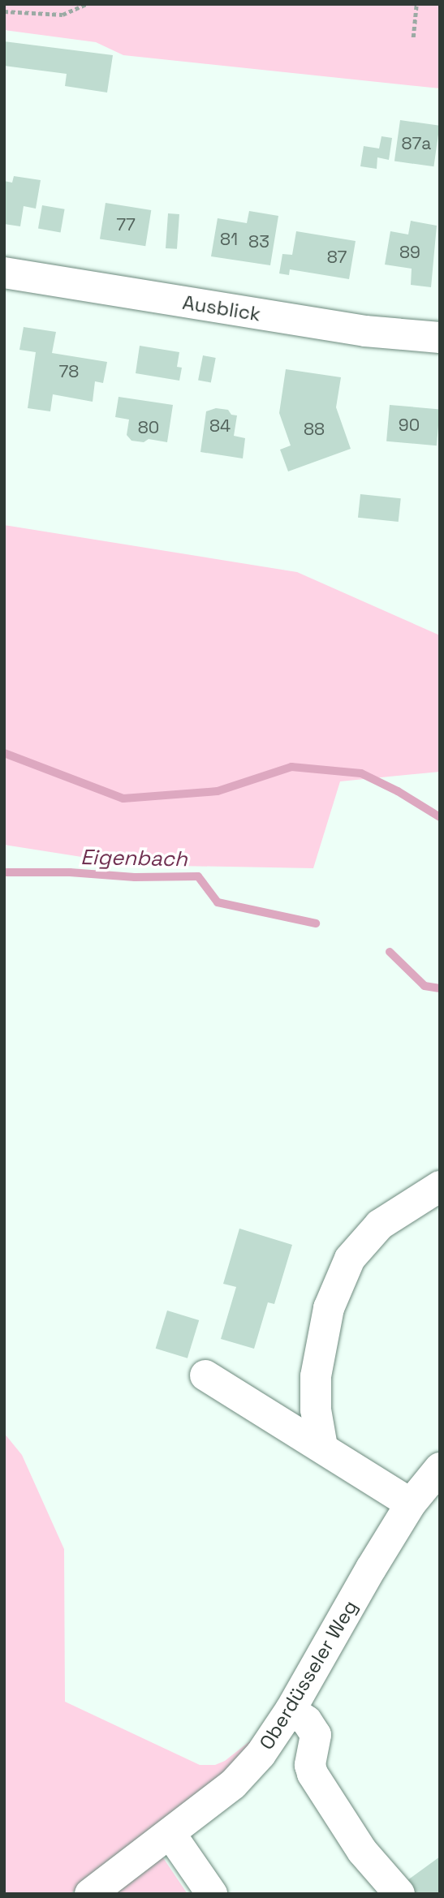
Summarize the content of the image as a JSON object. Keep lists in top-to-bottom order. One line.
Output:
{"streets":{"street":["Ausblick","Oberdüsseler Weg"]},"water":["Eigenbach"],"house_numbers":["87a","77","81","83","89","87","78","90","84","80","88"]}
